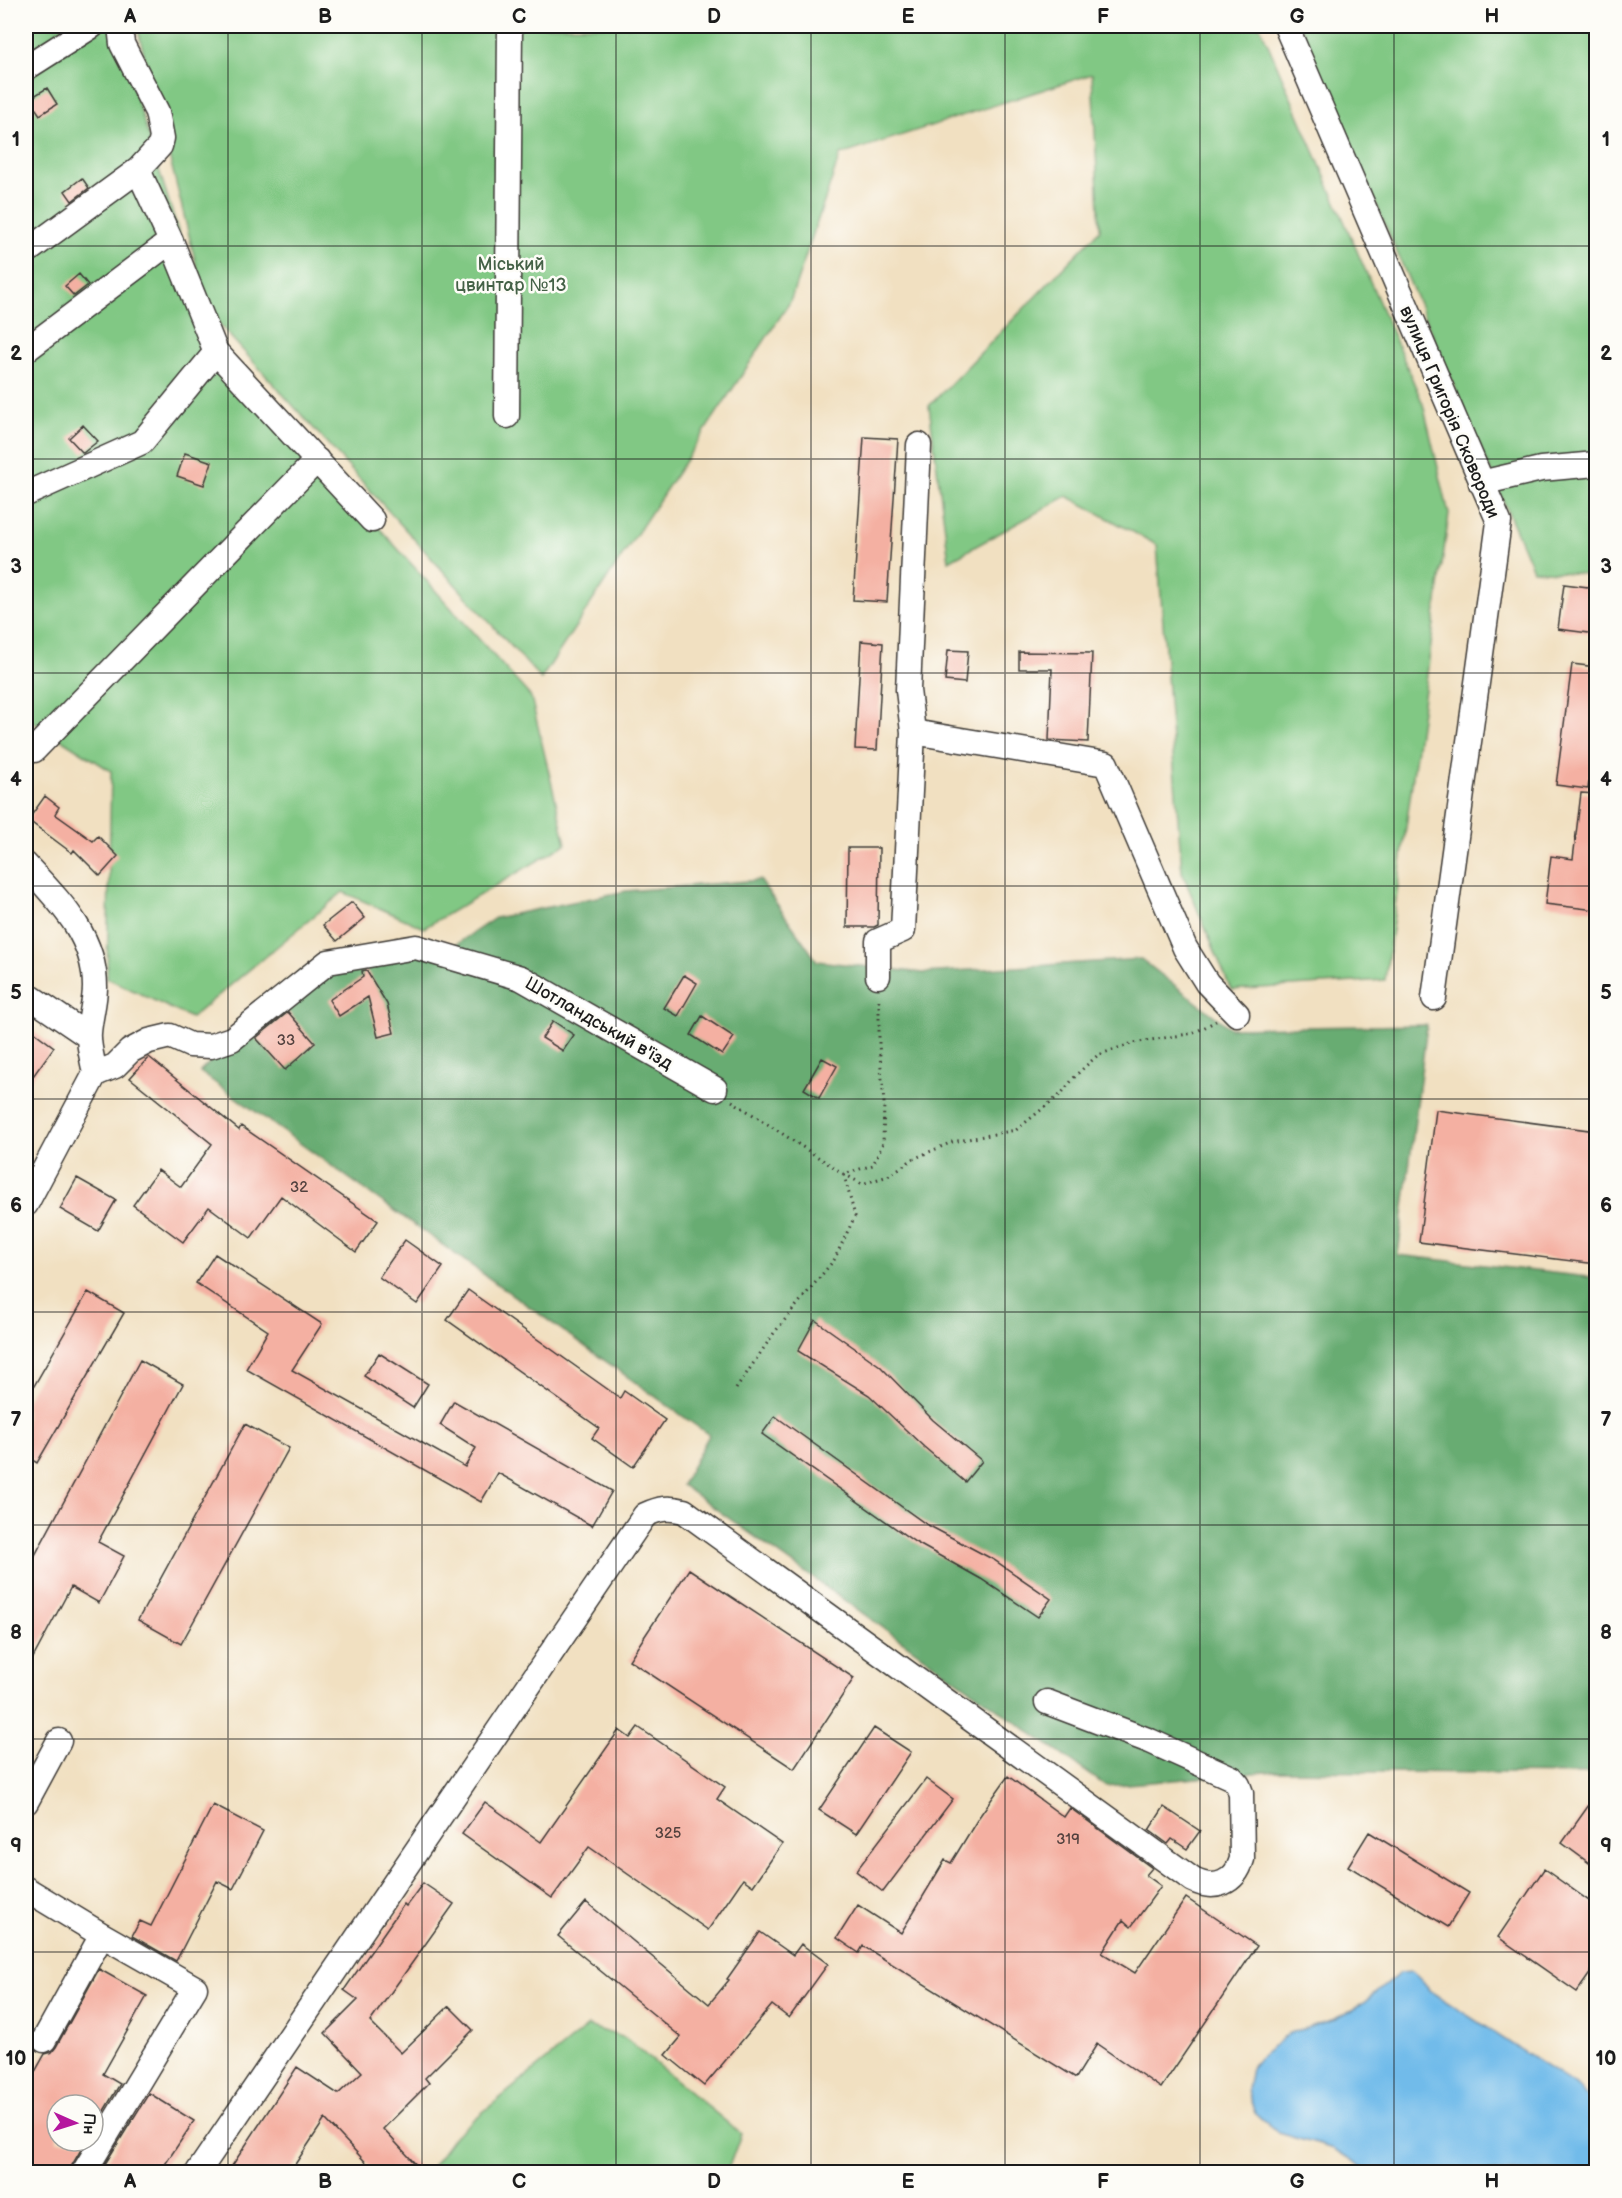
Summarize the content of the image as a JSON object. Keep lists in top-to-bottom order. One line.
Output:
{"streets":{"street":["вулиця Григорія Сковороди","Шотландський в'їзд"]},"parks":["Міський цвинтар №13"],"house_numbers":["33","32","325","319"],"north":"right","grid":{"columns":["A","B","C","D","E","F","G","H"],"rows":["1","2","3","4","5","6","7","8","9","10"]}}
